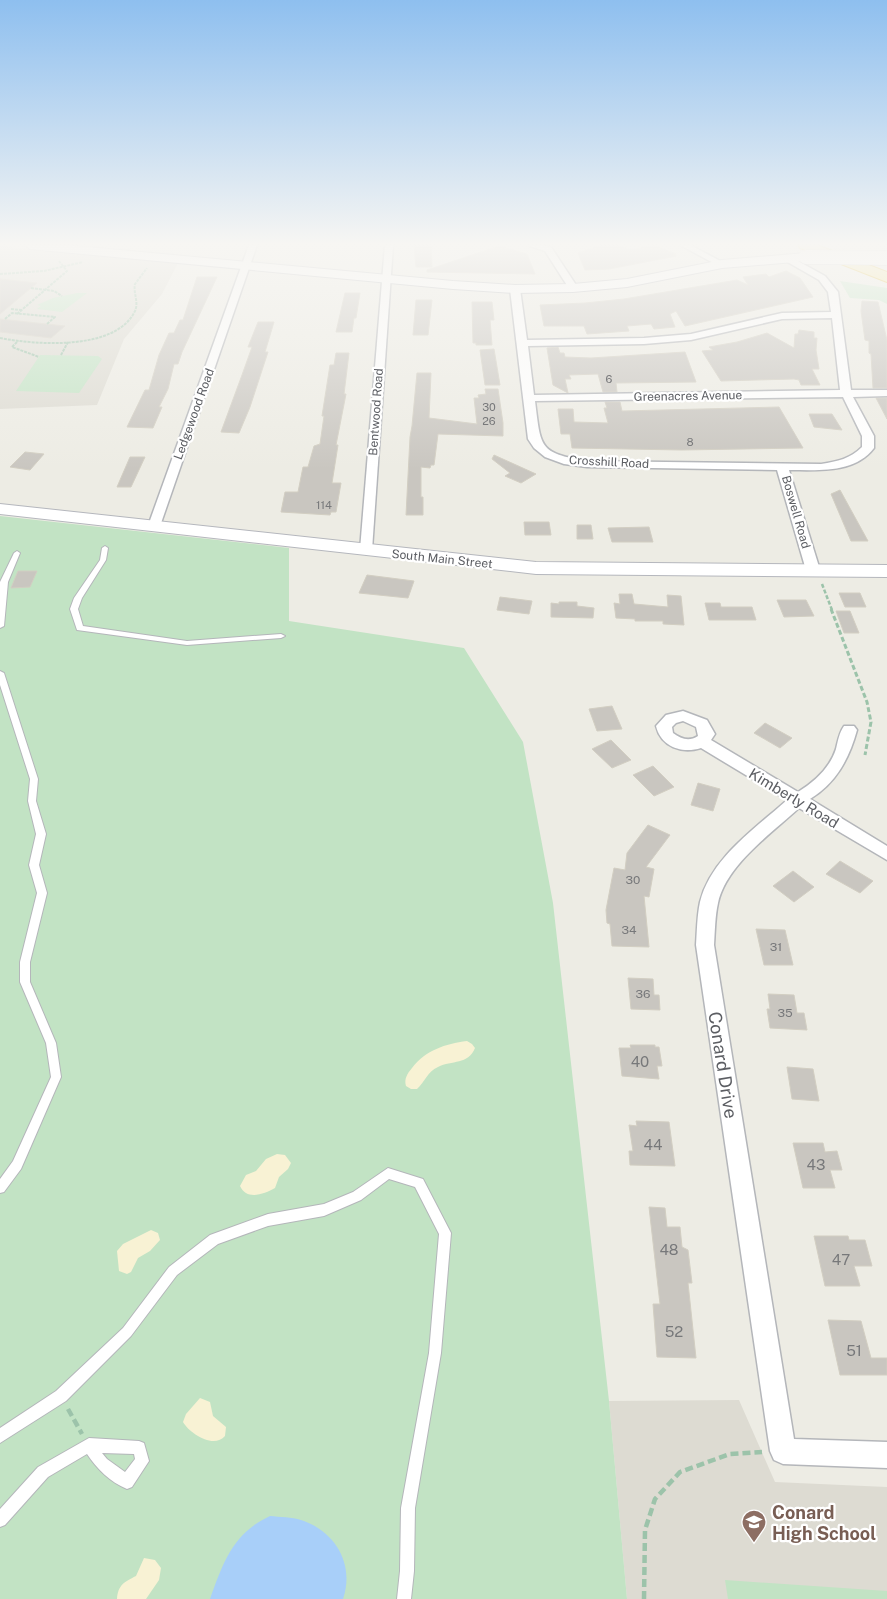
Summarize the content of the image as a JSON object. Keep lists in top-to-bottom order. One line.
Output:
{"streets":{"street":["Greenacres Avenue","Bentwood Road","Ledgewood Road","Crosshill Road","Boswell Road","South Main Street","Kimberly Road","Conard Drive"]},"crossings":[["Greenacres Avenue","Crosshill Road"],["Greenacres Avenue","Boswell Road"],["Bentwood Road","South Main Street"],["Ledgewood Road","South Main Street"],["Crosshill Road","Boswell Road"],["Boswell Road","South Main Street"],["Kimberly Road","Conard Drive"]],"places":{"school or university":["Conard High School"]},"house_numbers":["6","30","26","8","114","30","34","31","36","35","40","44","43","48","47","52","51"]}
